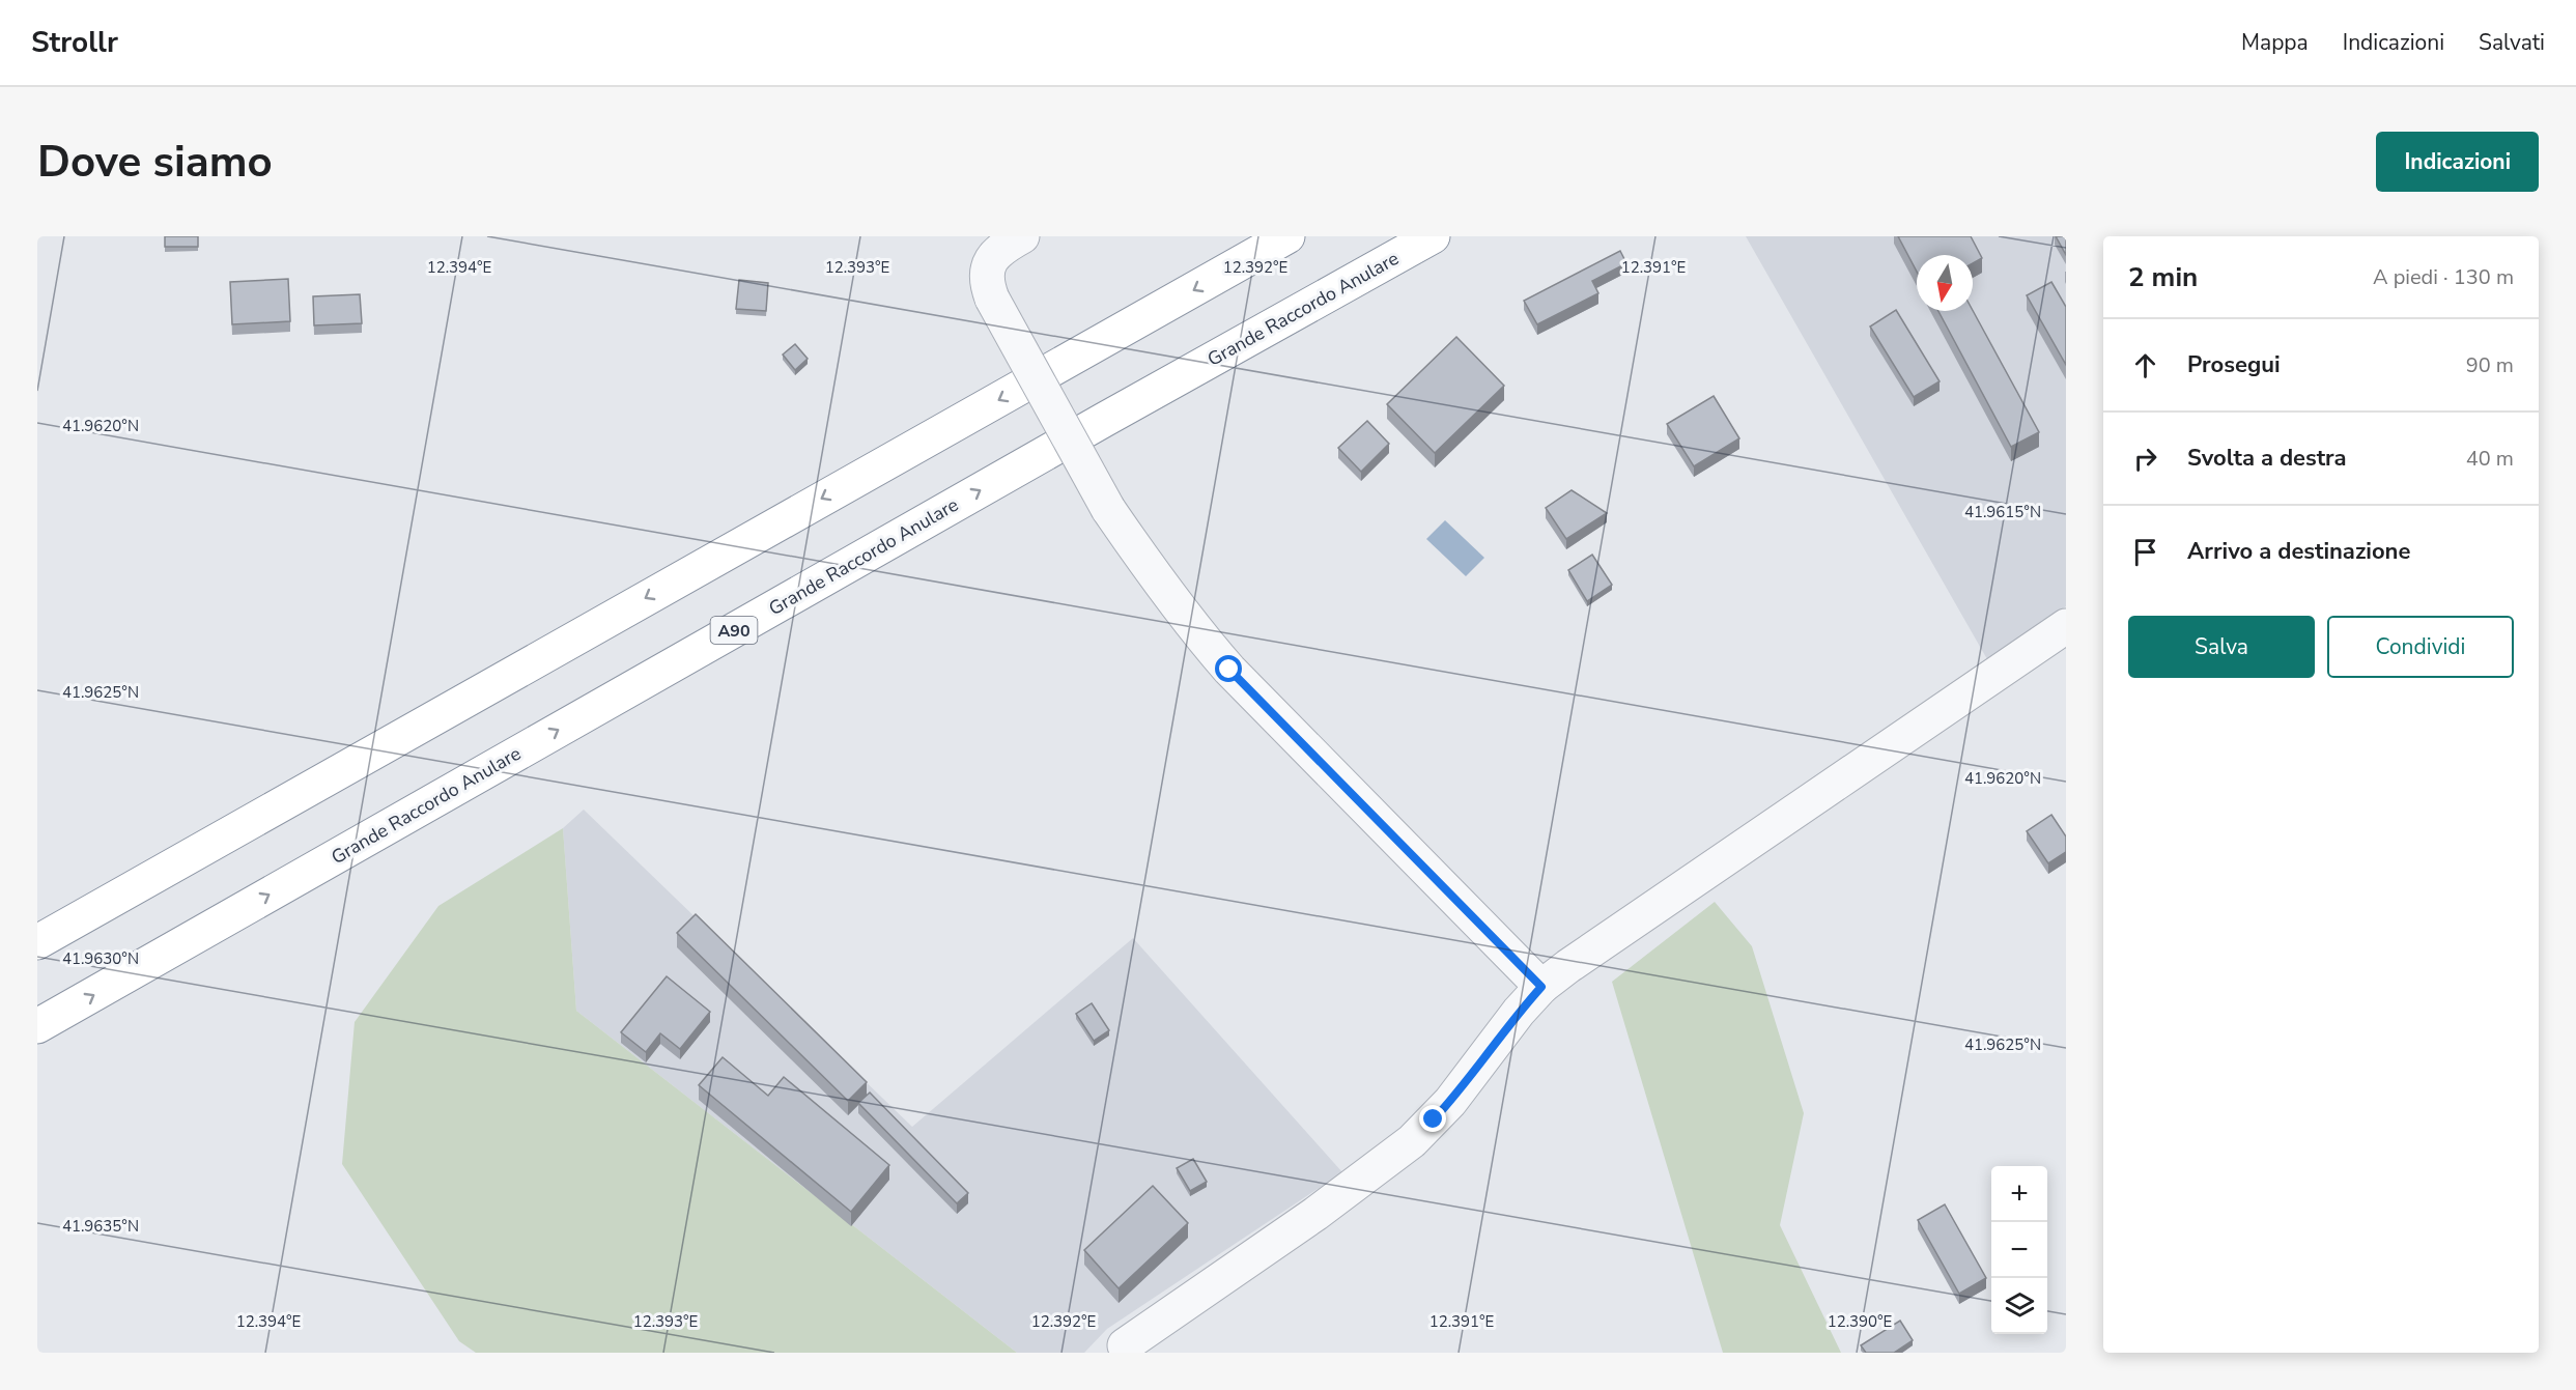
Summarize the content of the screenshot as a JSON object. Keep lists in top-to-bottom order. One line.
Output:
{"streets":{"highway":["Grande Raccordo Anulare","A90"]},"north":"bottom","page":{"header":"Strollr","nav":["Mappa","Indicazioni","Salvati"],"buttons":["Indicazioni",["Salva","Condividi"]],"title":"Dove siamo","heading":["2 min","A piedi · 130 m"],"list":[["Prosegui","90 m"],["Svolta a destra","40 m"],"Arrivo a destinazione"],"map_buttons":["+","−"]},"coordinates":["12.394°E","12.393°E","12.392°E","12.391°E","41.9620°N","41.9615°N","41.9625°N","41.9630°N","41.9635°N","12.390°E"]}
